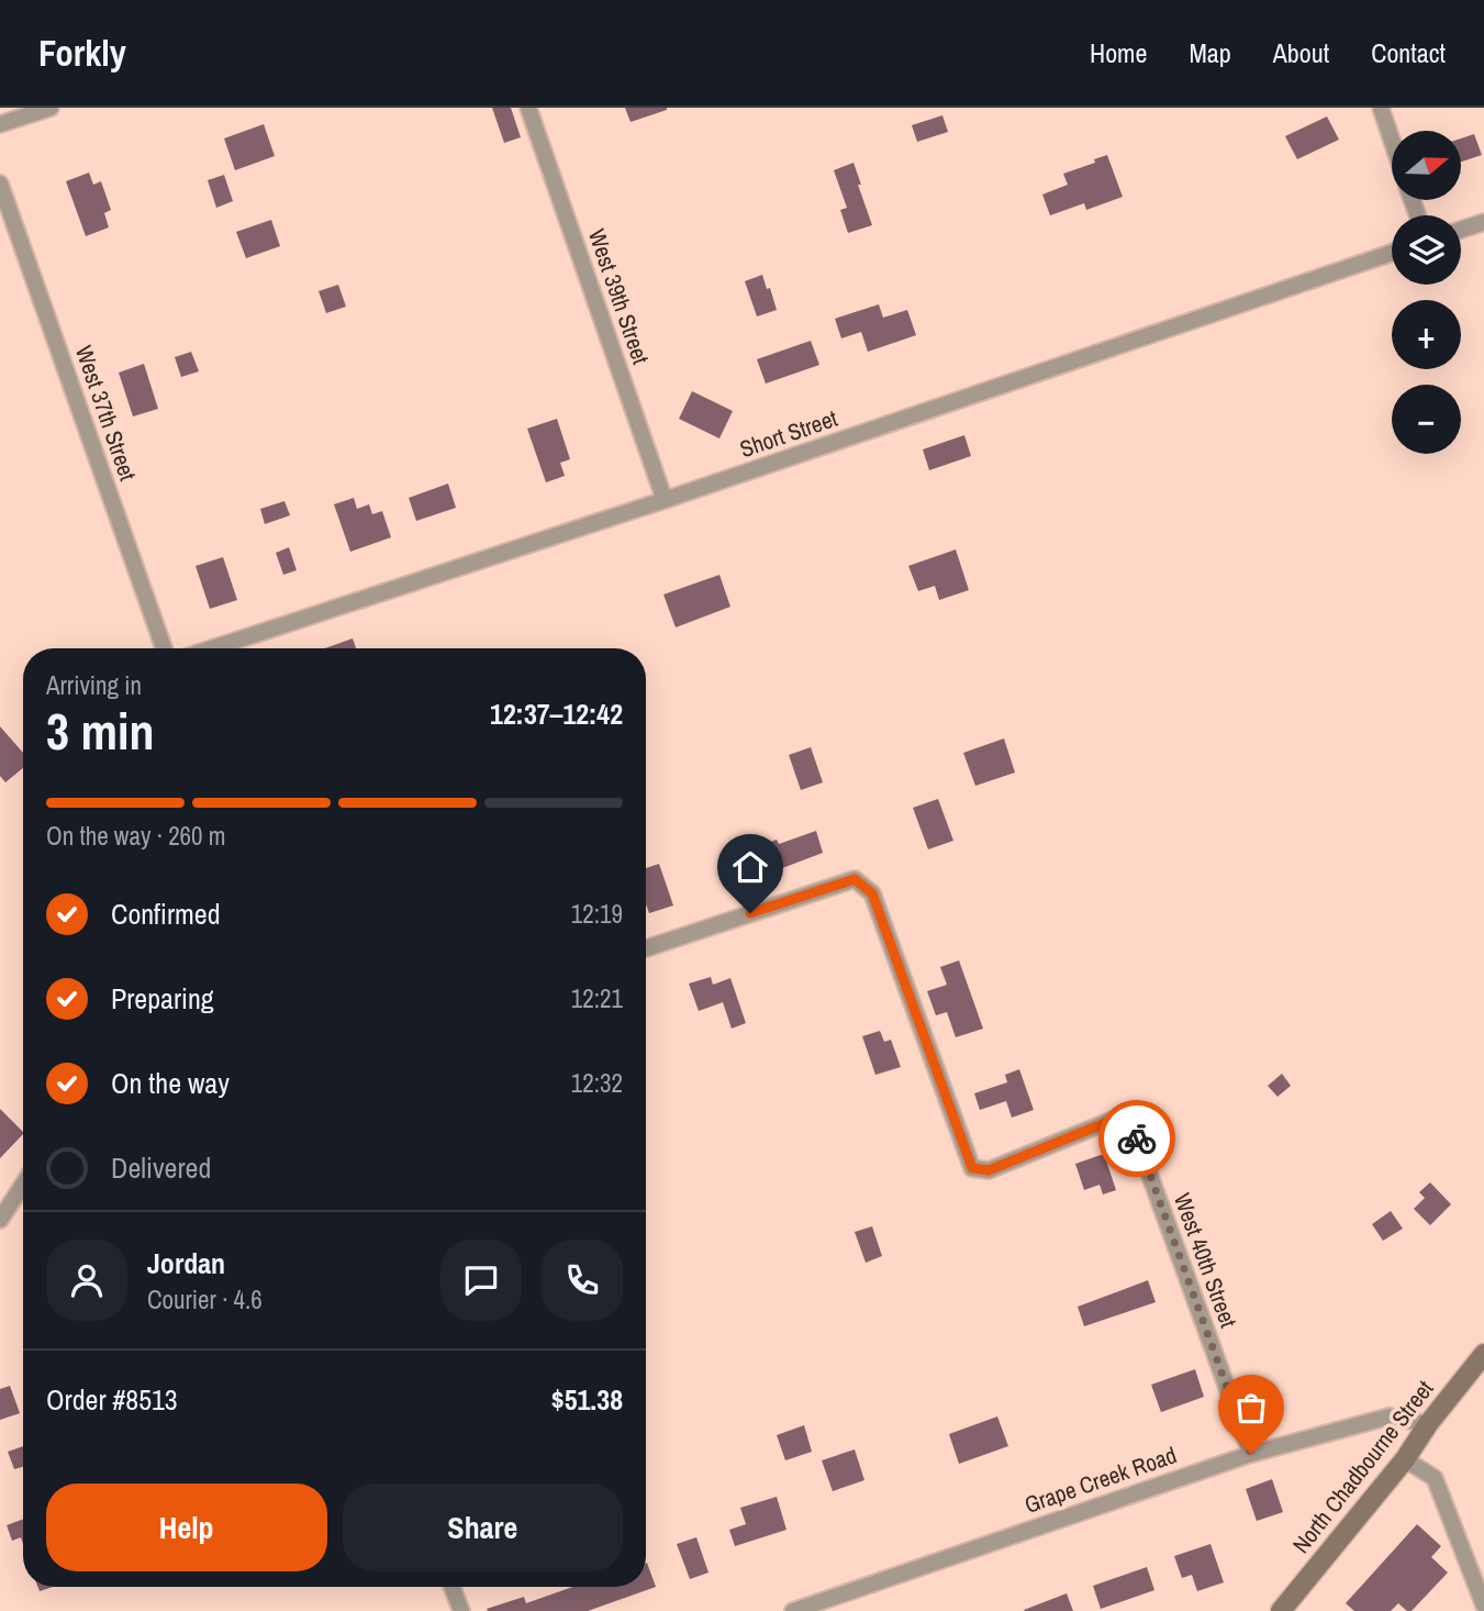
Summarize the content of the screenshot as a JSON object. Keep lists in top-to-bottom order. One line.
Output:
{"streets":{"main road":["North Chadbourne Street"],"street":["West 39th Street","West 37th Street","Short Street","West 40th Street","Grape Creek Road"]},"crossings":[["West 39th Street","Short Street"],["West 40th Street","Grape Creek Road"],["North Chadbourne Street","Grape Creek Road"]],"north":"right","page":{"header":"Forkly","nav":["Home","Map","About","Contact"],"map_buttons":["+","−"],"heading":["3 min","Arriving in","12:37–12:42"],"panel":["Jordan","Courier · 4.6","Order #8513","$51.38"],"bar":"On the way · 260 m","list":[["Confirmed","12:19"],["Preparing","12:21"],["On the way","12:32"],"Delivered"],"buttons":["Help","Share"]}}
